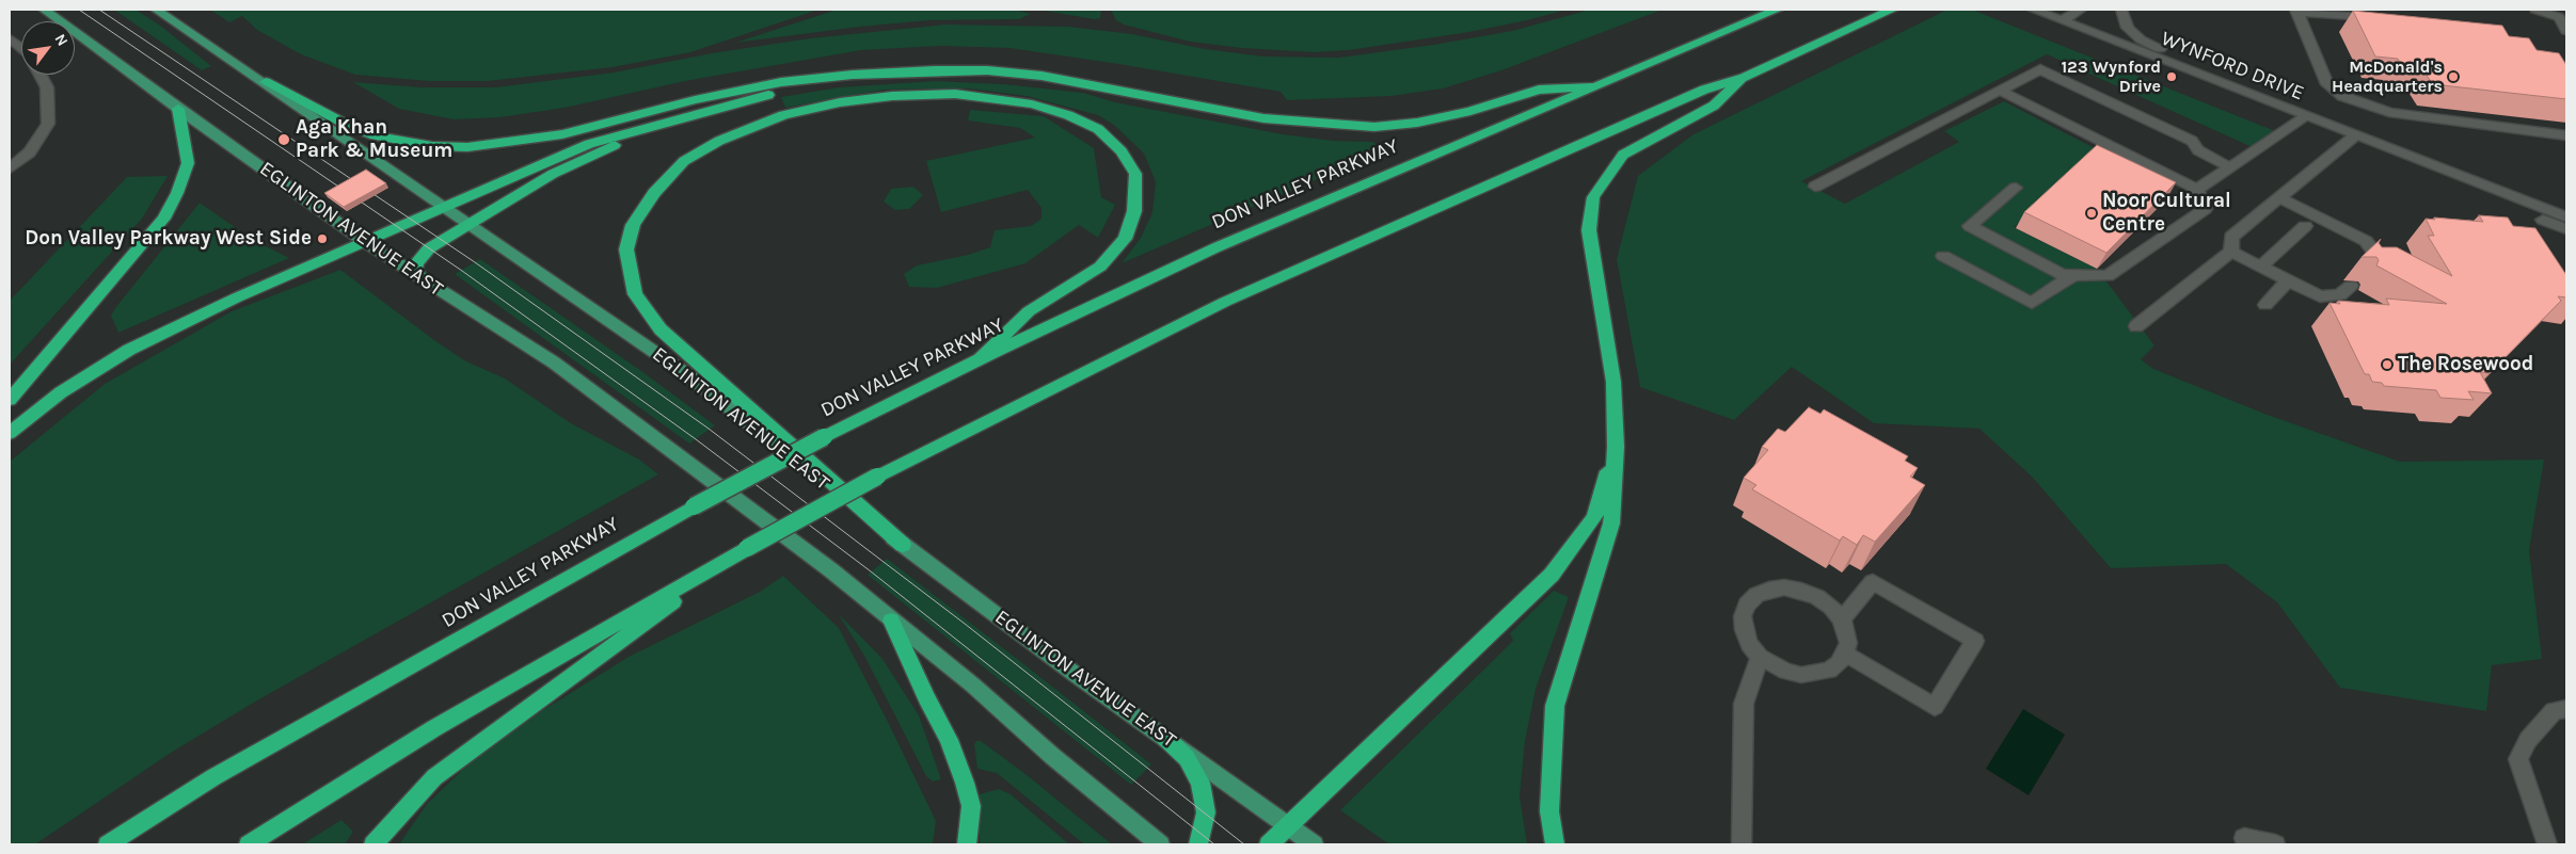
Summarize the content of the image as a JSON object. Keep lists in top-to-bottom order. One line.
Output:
{"streets":{"highway":["DON VALLEY PARKWAY"],"main road":["EGLINTON AVENUE EAST"],"street":["WYNFORD DRIVE"]},"places":["123 Wynford Drive","McDonald's Headquarters","Aga Khan Park & Museum","Noor Cultural Centre","Don Valley Parkway West Side","The Rosewood"],"north":"top right"}
